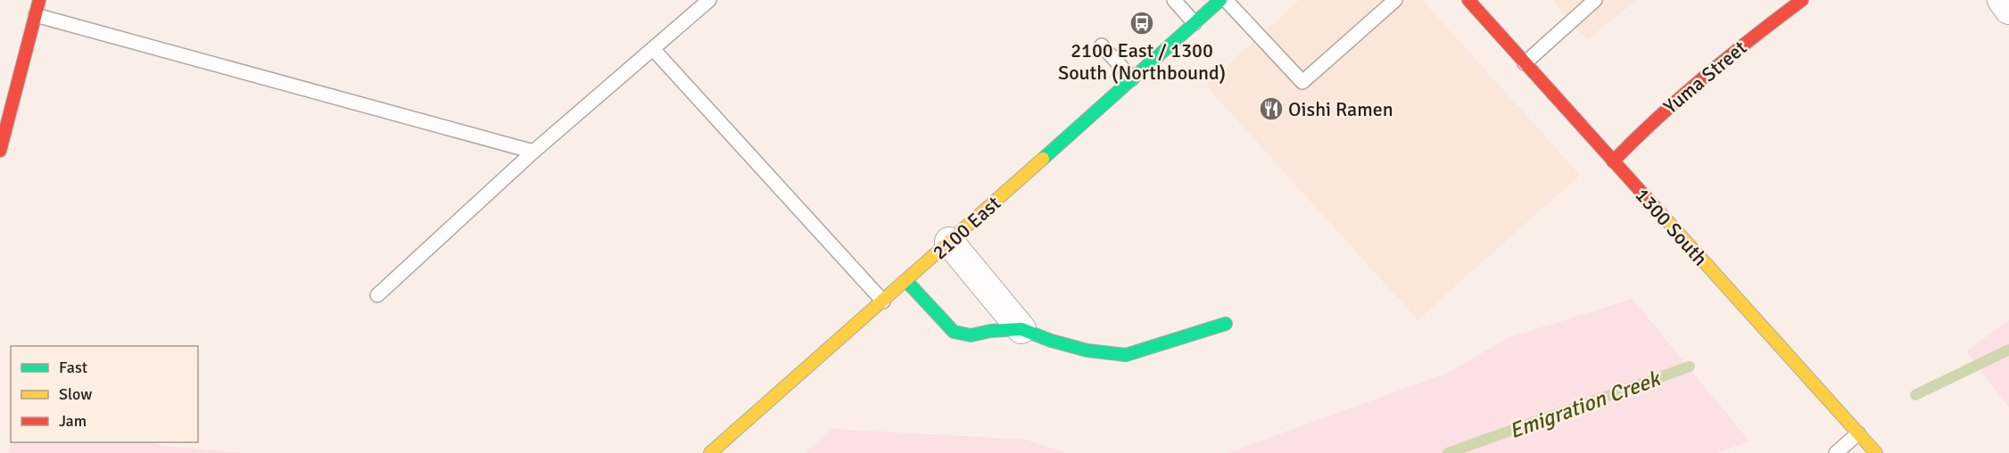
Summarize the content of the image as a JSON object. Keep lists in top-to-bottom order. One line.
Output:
{"streets":{"street":["Yuma Street","1300 South","2100 East"]},"crossings":[["Yuma Street","1300 South"]],"water":["Emigration Creek"],"places":{"bus stop":["2100 East / 1300 South (Northbound)"],"restaurant":["Oishi Ramen"]},"legend":["Fast","Slow","Jam"]}
